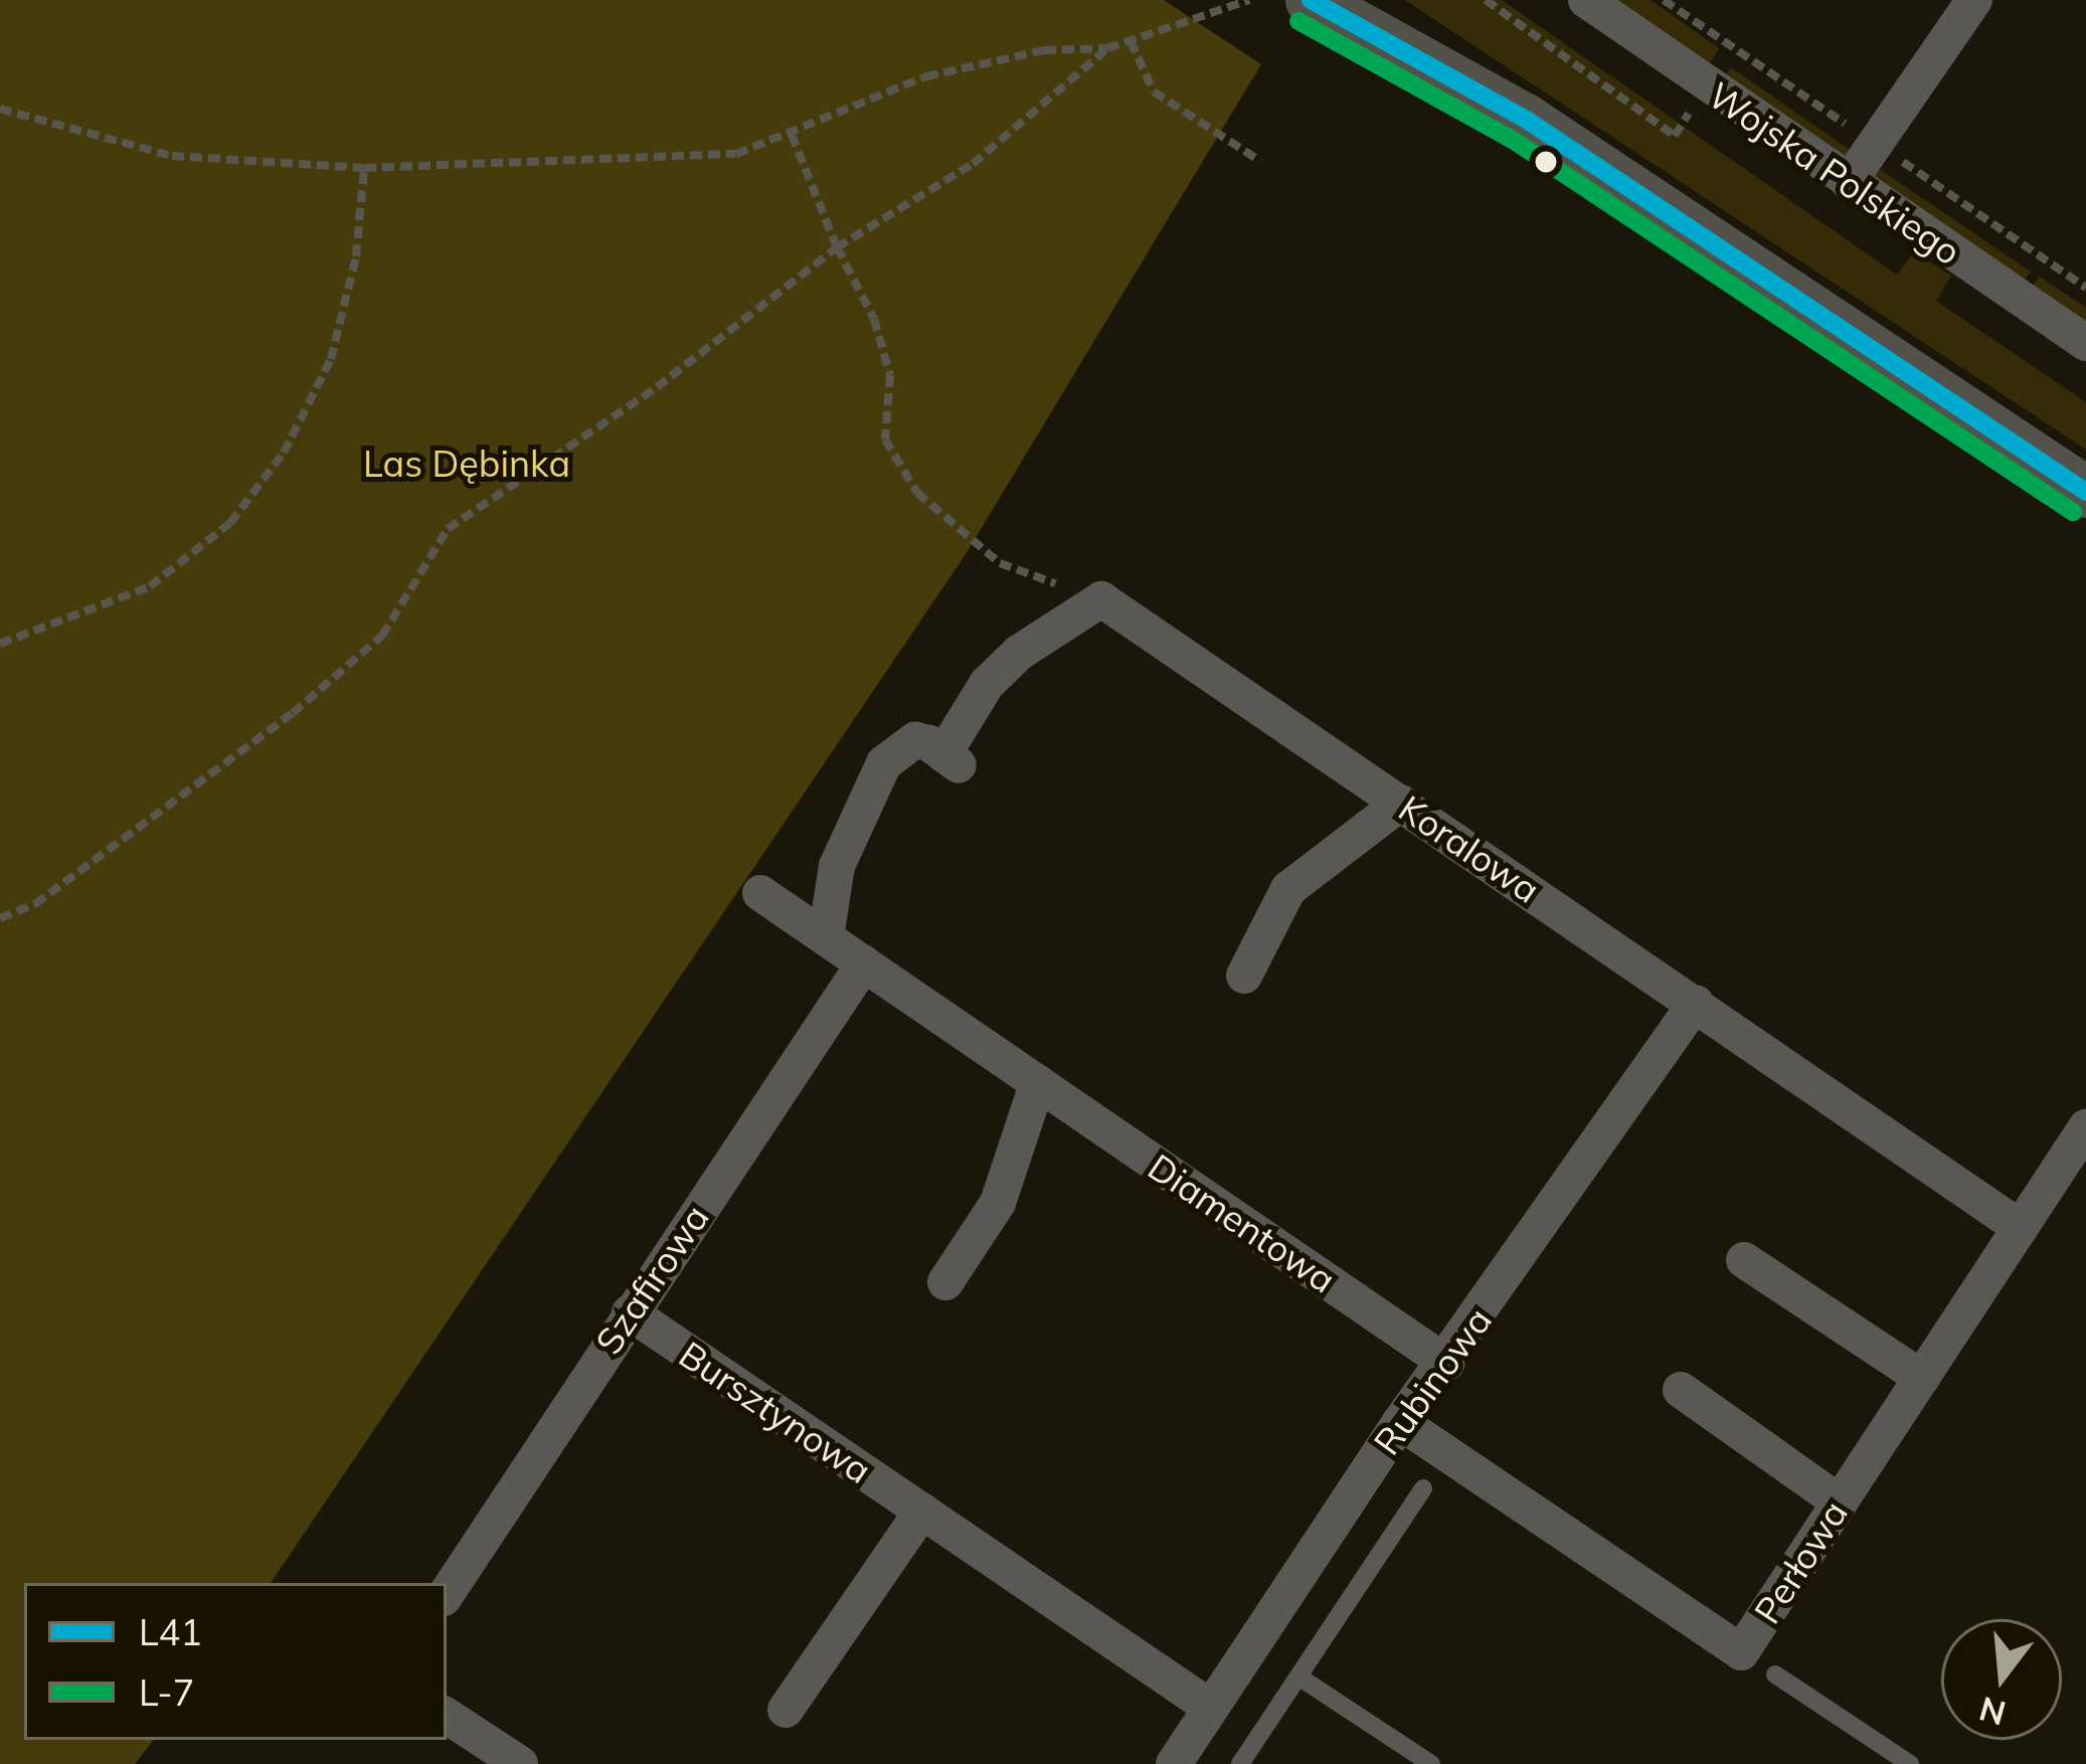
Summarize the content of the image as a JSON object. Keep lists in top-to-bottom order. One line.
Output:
{"streets":{"street":["Wojska Polskiego","Koralowa","Diamentowa","Szafirowa","Rubinowa","Bursztynowa","Perłowa"]},"crossings":[["Koralowa","Rubinowa"],["Koralowa","Perłowa"],["Diamentowa","Szafirowa"],["Diamentowa","Rubinowa"],["Szafirowa","Bursztynowa"],["Rubinowa","Bursztynowa"],["Rubinowa","Perłowa"]],"parks":["Las Dębinka"],"lines":["transit line L41","transit line L-7"],"legend":["L41","L-7"],"north":"bottom"}
